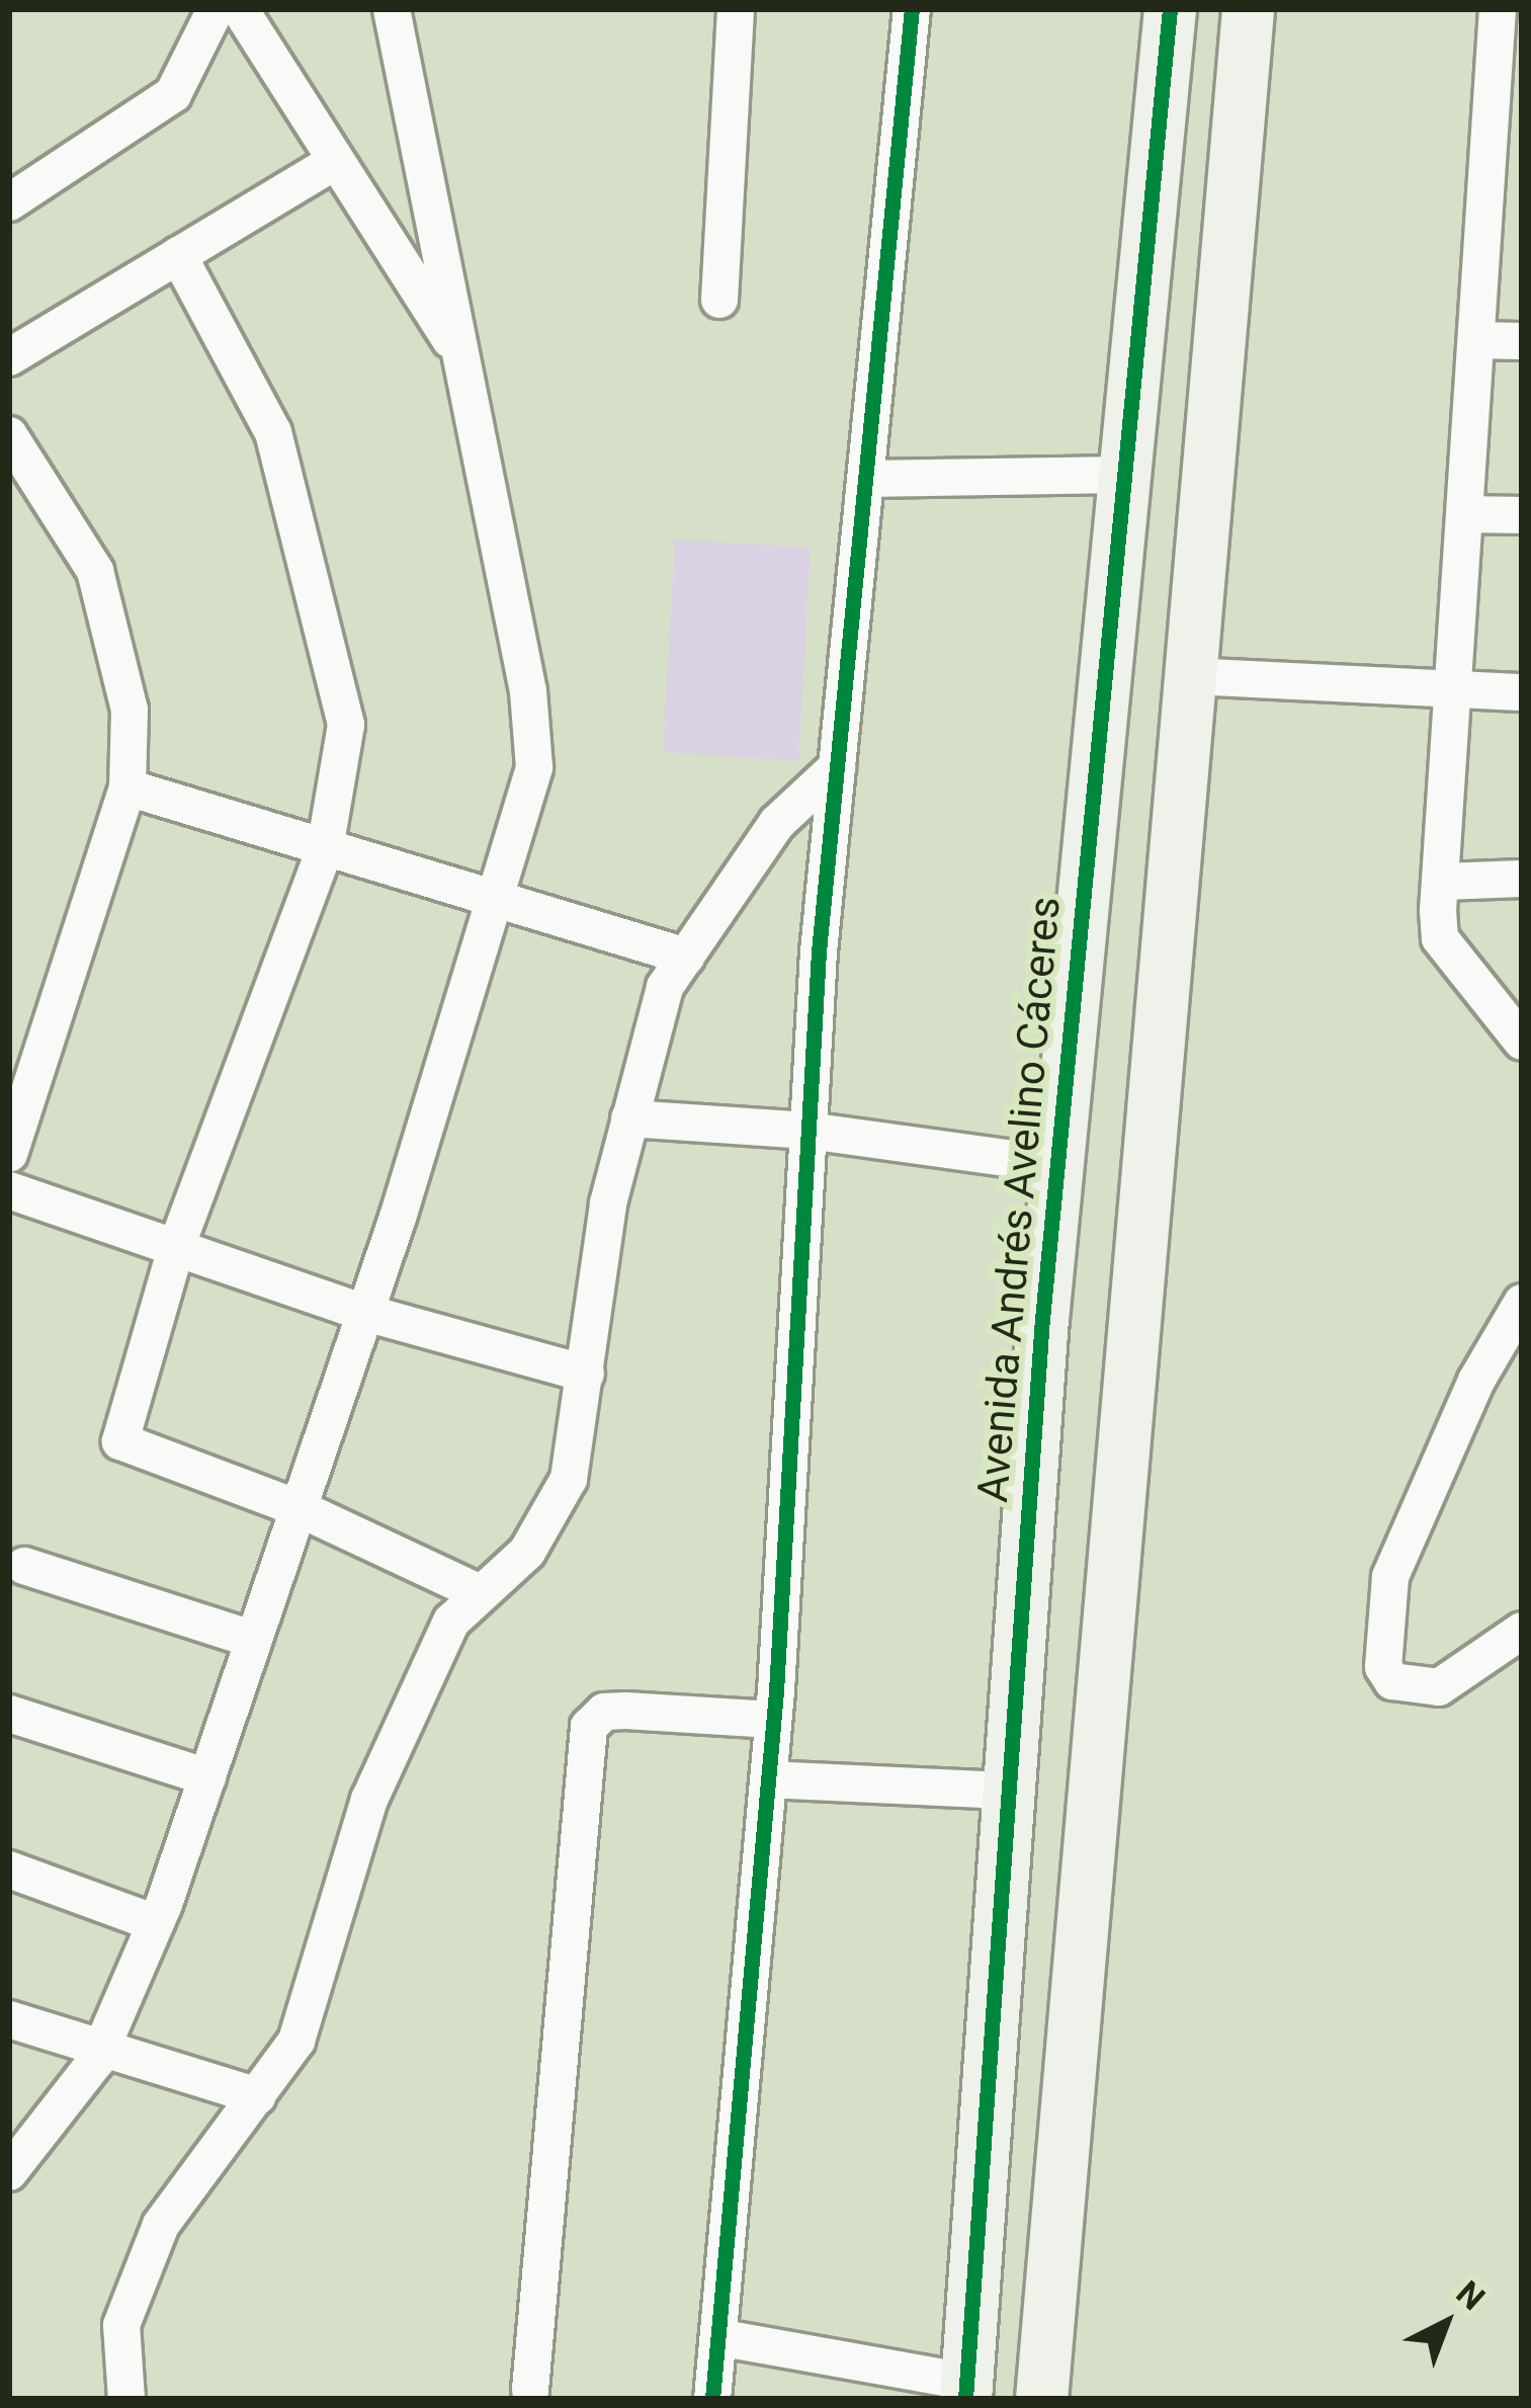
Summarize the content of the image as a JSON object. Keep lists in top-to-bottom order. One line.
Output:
{"streets":{"street":["Avenida Andrés Avelino Cáceres"]},"north":"top right"}
